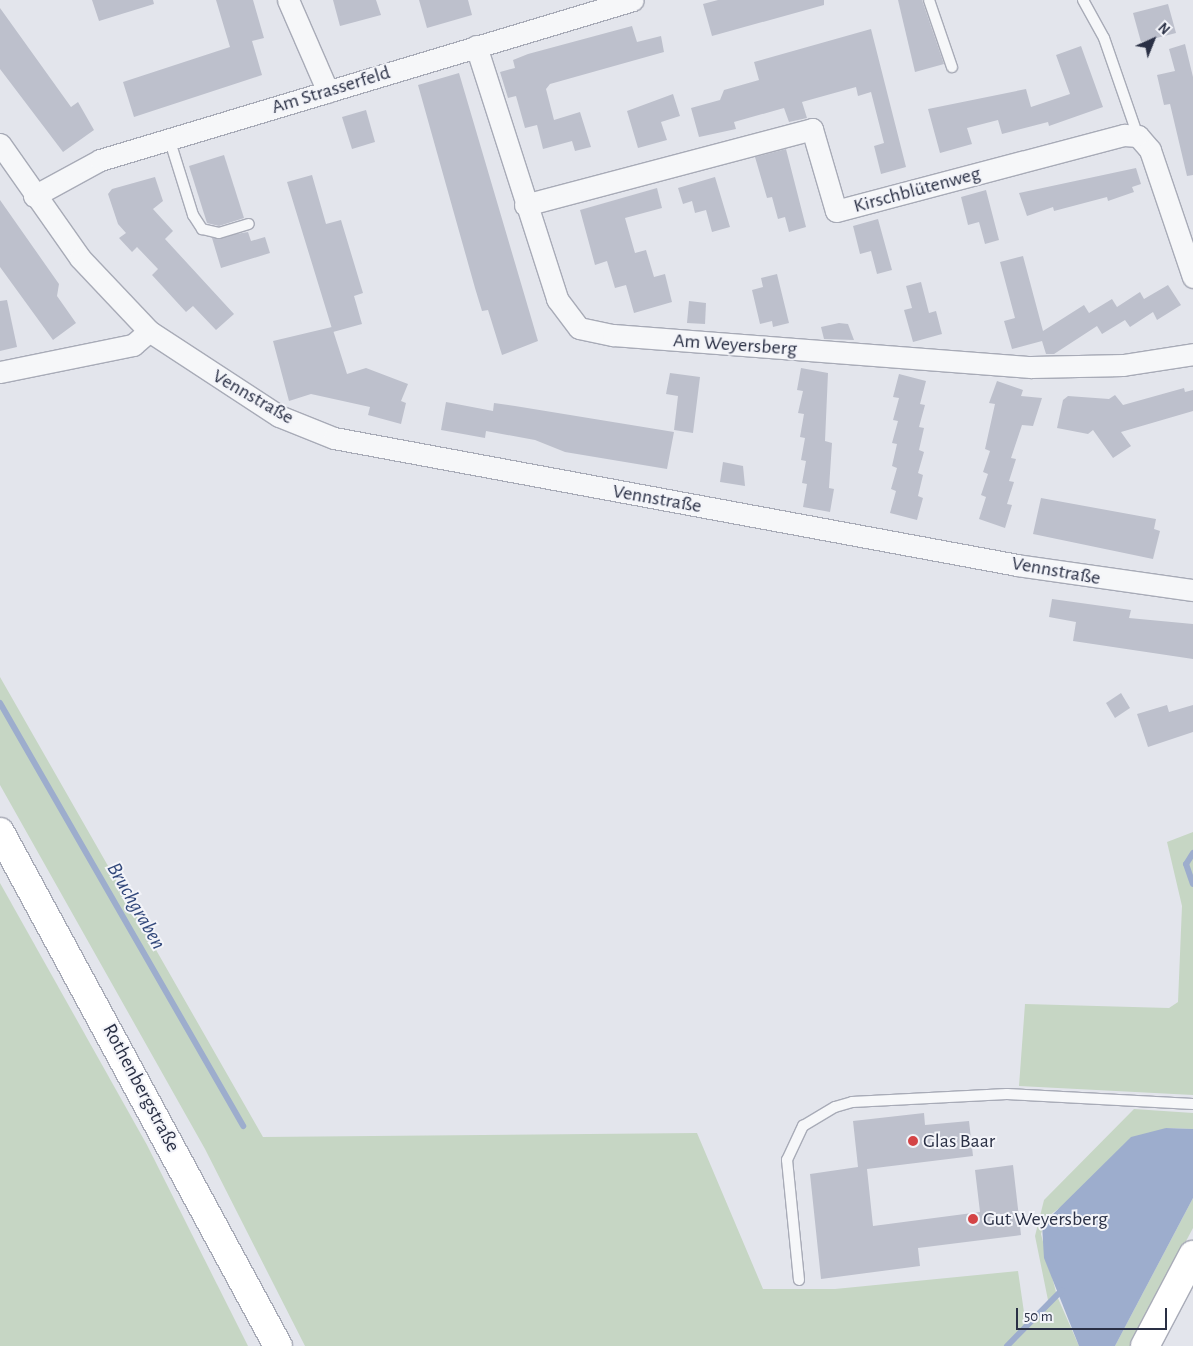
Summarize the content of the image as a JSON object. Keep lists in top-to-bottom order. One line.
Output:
{"streets":{"main road":["Rothenbergstraße"],"street":["Am Strasserfeld","Kirschblütenweg","Am Weyersberg","Vennstraße"]},"crossings":[["Am Strasserfeld","Am Weyersberg"],["Am Strasserfeld","Vennstraße"],["Kirschblütenweg","Am Weyersberg"]],"water":["Bruchgraben"],"places":["Glas Baar","Gut Weyersberg"],"scale_bar":"50 m","north":"top right"}
